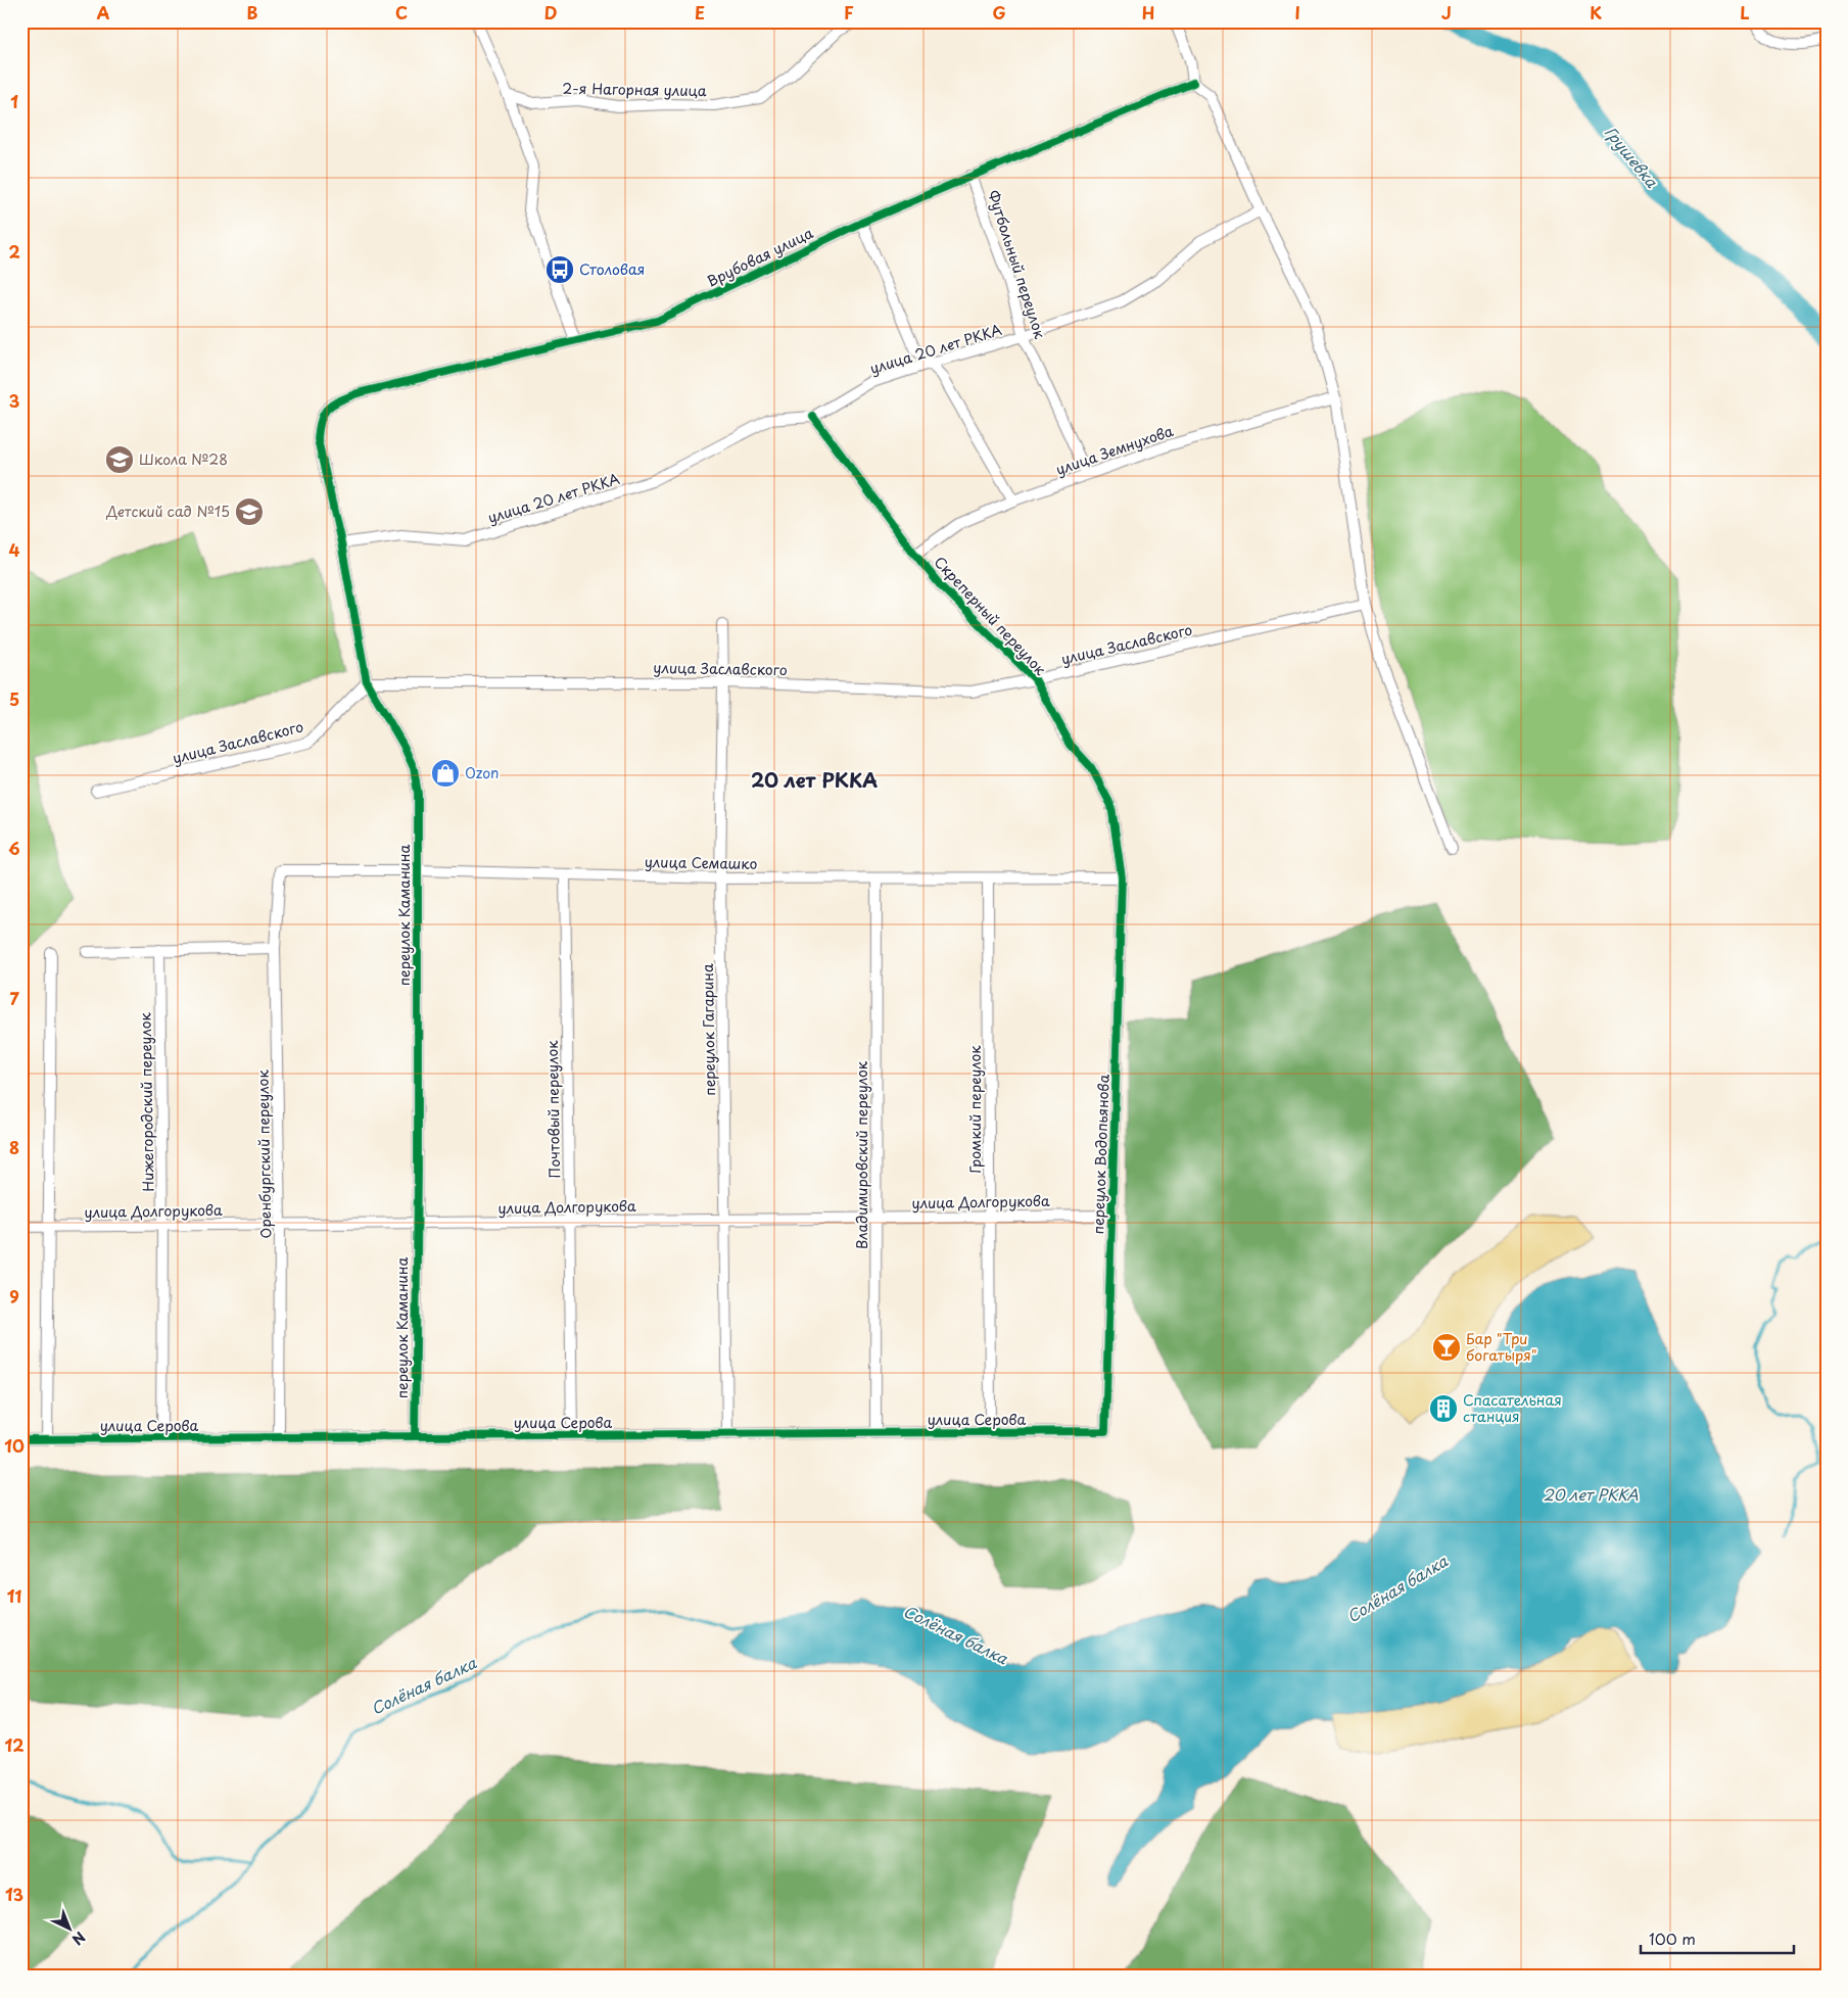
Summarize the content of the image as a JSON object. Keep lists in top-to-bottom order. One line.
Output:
{"streets":{"street":["2-я Нагорная улица","Врубовая улица","Футбольный переулок","улица 20 лет РККА","улица Земнухова","Скреперный переулок","улица Заславского","улица Семашко","переулок Каманина","переулок Гагарина","Нижегородский переулок","Почтовый переулок","Громкий переулок","Оренбургский переулок","переулок Водопьянова","Владимировский переулок","улица Долгорукова","улица Серова"]},"crossings":[["Врубовая улица","Футбольный переулок"],["Врубовая улица","переулок Каманина"],["Футбольный переулок","улица 20 лет РККА"],["Футбольный переулок","улица Земнухова"],["улица 20 лет РККА","Скреперный переулок"],["улица 20 лет РККА","переулок Каманина"],["улица Земнухова","Скреперный переулок"],["Скреперный переулок","улица Заславского"],["Скреперный переулок","улица Семашко"],["Скреперный переулок","переулок Водопьянова"],["улица Заславского","переулок Каманина"],["улица Заславского","переулок Гагарина"],["улица Семашко","переулок Каманина"],["улица Семашко","переулок Гагарина"],["улица Семашко","Почтовый переулок"],["улица Семашко","Громкий переулок"],["улица Семашко","Оренбургский переулок"],["улица Семашко","переулок Водопьянова"],["улица Семашко","Владимировский переулок"],["переулок Каманина","улица Долгорукова"],["переулок Каманина","улица Серова"],["переулок Гагарина","улица Долгорукова"],["переулок Гагарина","улица Серова"],["Нижегородский переулок","улица Долгорукова"],["Нижегородский переулок","улица Серова"],["Почтовый переулок","улица Долгорукова"],["Почтовый переулок","улица Серова"],["Громкий переулок","улица Долгорукова"],["Громкий переулок","улица Серова"],["Оренбургский переулок","улица Долгорукова"],["Оренбургский переулок","улица Серова"],["переулок Водопьянова","улица Долгорукова"],["переулок Водопьянова","улица Серова"],["Владимировский переулок","улица Долгорукова"],["Владимировский переулок","улица Серова"]],"districts":["20 лет РККА"],"water":["Грушевка","20 лет РККА","Солёная балка"],"places":{"bus stop":["Столовая"],"school or university":["Школа №28","Детский сад №15"],"shop":["Ozon"],"bar":["Бар \"Три богатыря\""],"building":["Спасательная станция"]},"scale_bar":"100 m","north":"bottom right","grid":{"columns":["A","B","C","D","E","F","G","H","I","J","K","L"],"rows":["1","2","3","4","5","6","7","8","9","10","11","12","13"]}}
